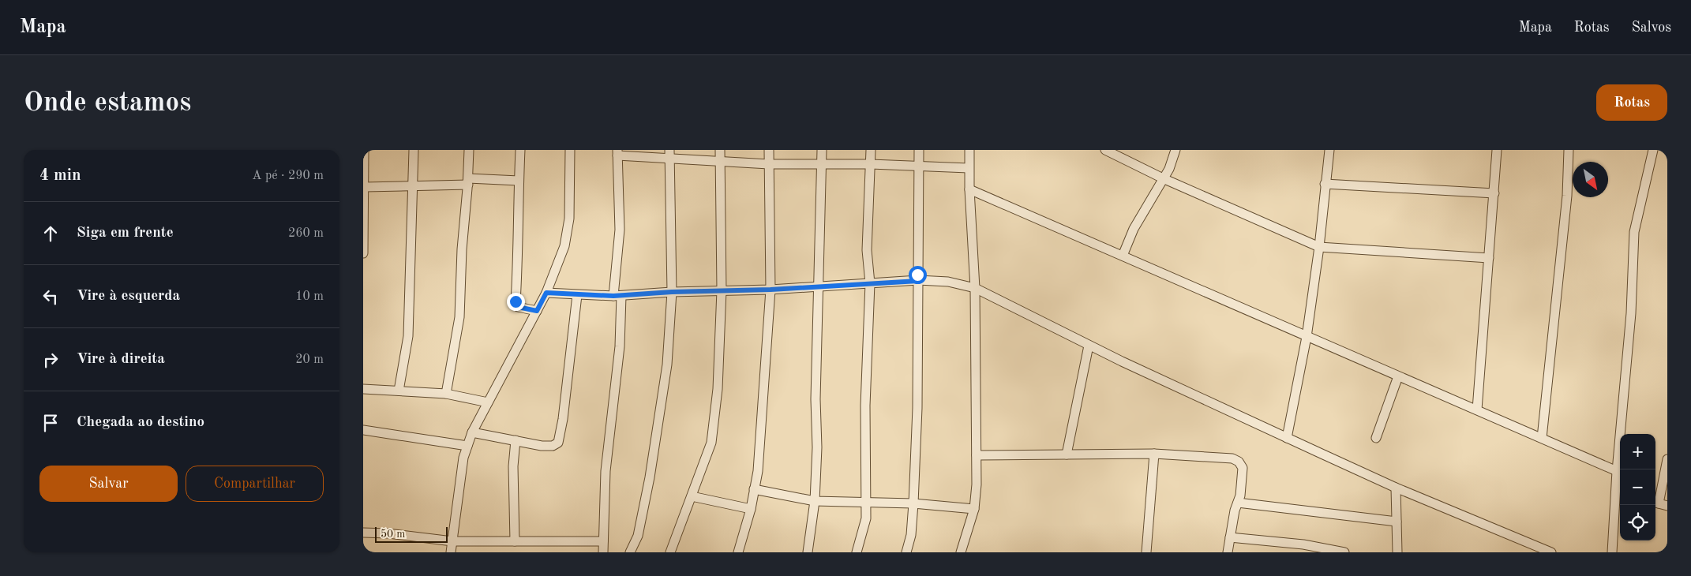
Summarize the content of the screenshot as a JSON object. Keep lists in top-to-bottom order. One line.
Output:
{"scale_bar":"50 m","north":"bottom right","page":{"header":"Mapa","nav":["Mapa","Rotas","Salvos"],"buttons":["Rotas",["Salvar","Compartilhar"]],"title":"Onde estamos","heading":["4 min","A pé · 290 m"],"list":[["Siga em frente","260 m"],["Vire à esquerda","10 m"],["Vire à direita","20 m"],"Chegada ao destino"],"map_buttons":["+","−"],"scale":"50 m"}}
